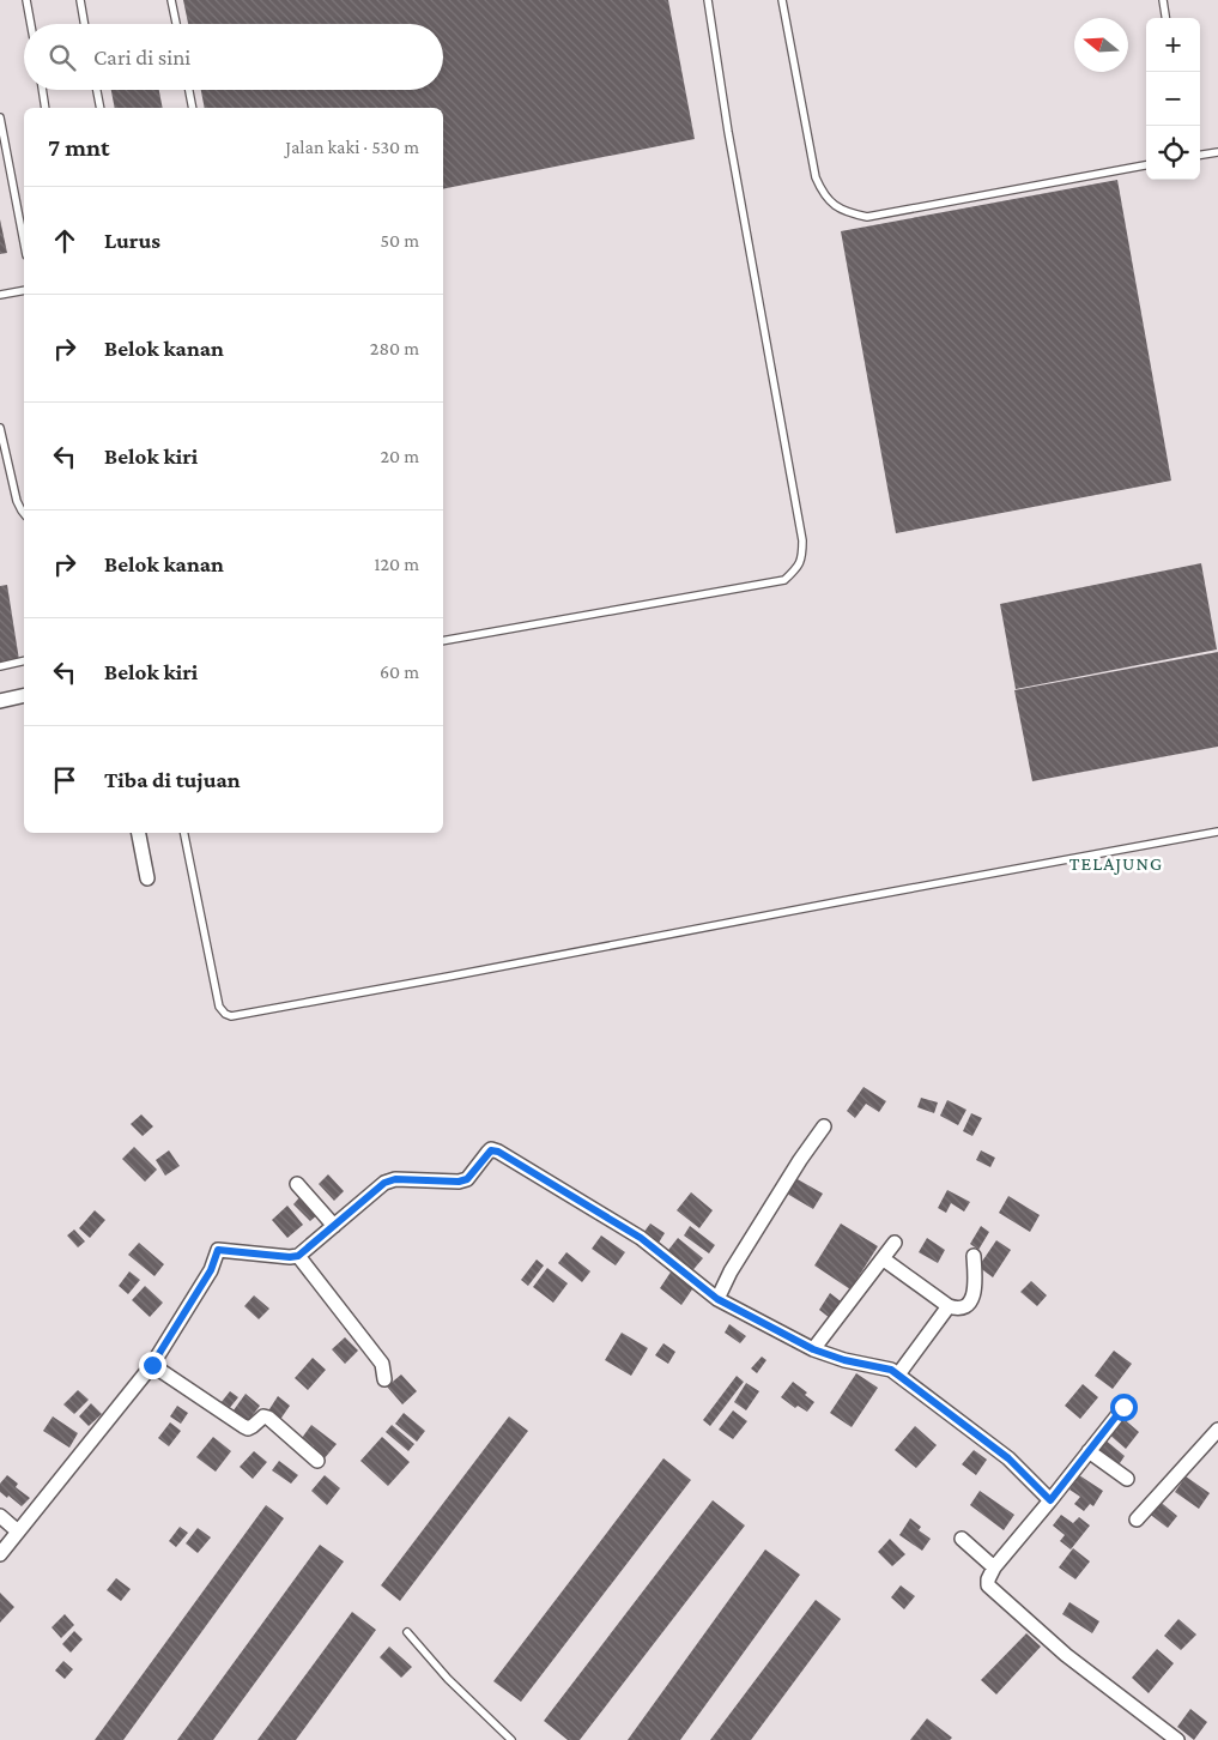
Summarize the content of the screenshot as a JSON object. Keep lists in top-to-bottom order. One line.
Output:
{"districts":["TELAJUNG"],"north":"left","page":{"map_buttons":["+","−"],"search":"Cari di sini","heading":["7 mnt","Jalan kaki · 530 m"],"list":[["Lurus","50 m"],["Belok kanan","280 m"],["Belok kiri","20 m"],["Belok kanan","120 m"],["Belok kiri","60 m"],"Tiba di tujuan"]}}
